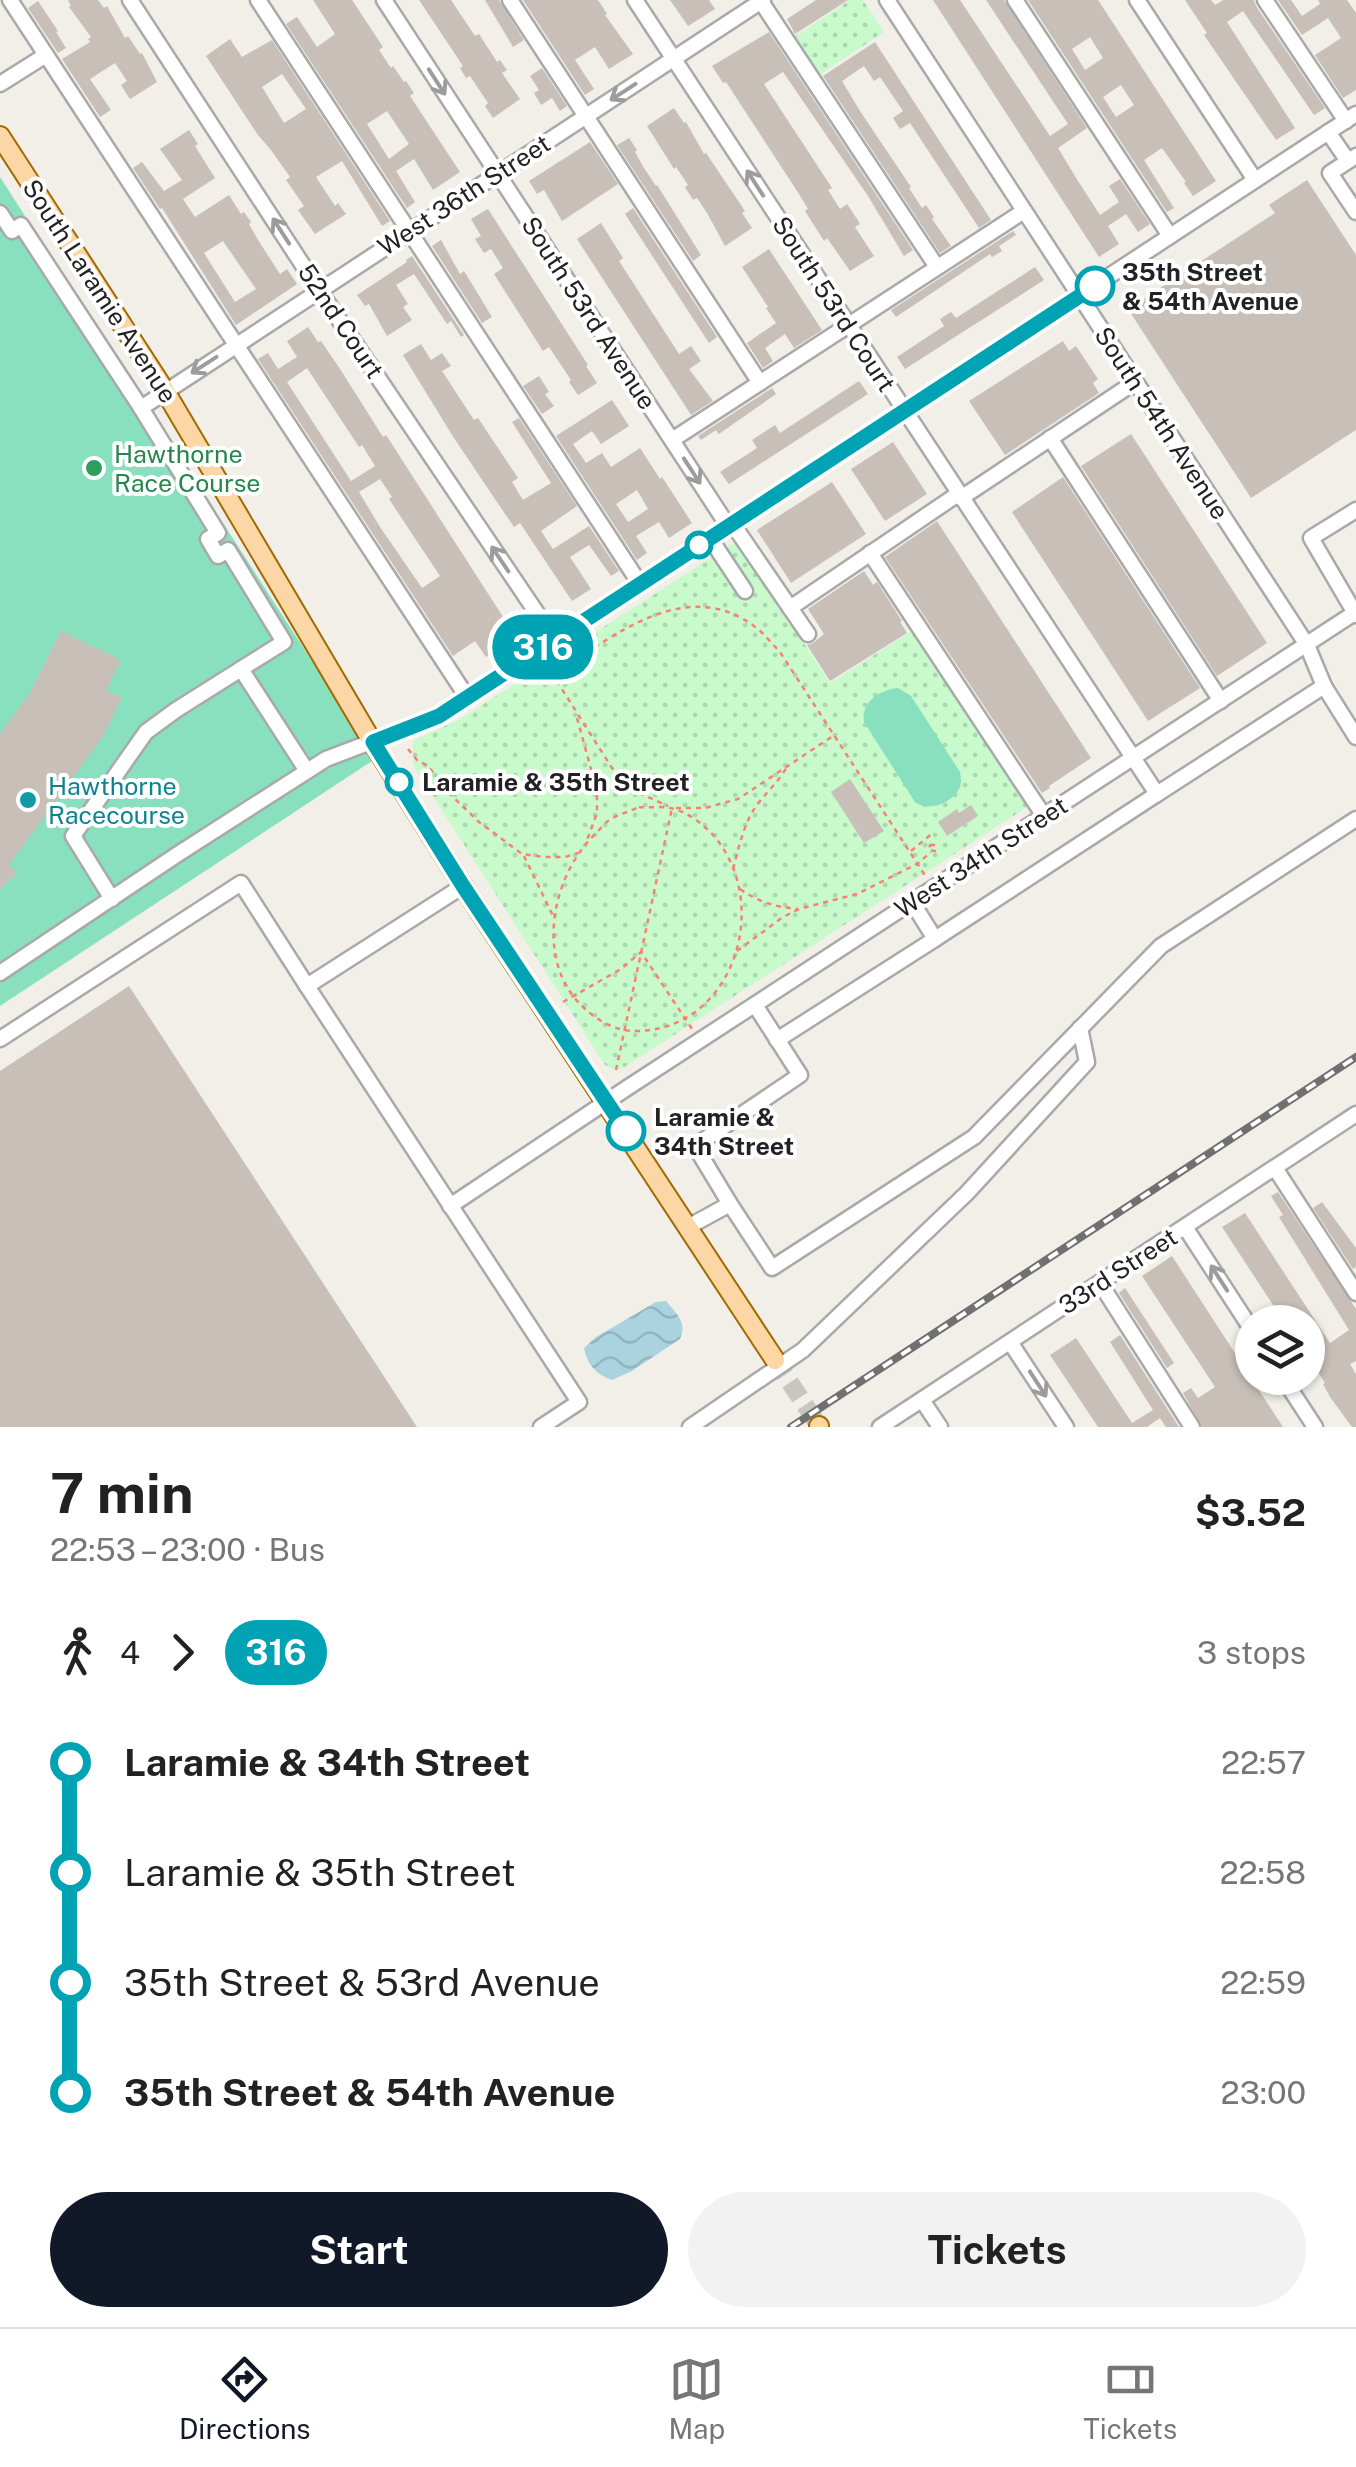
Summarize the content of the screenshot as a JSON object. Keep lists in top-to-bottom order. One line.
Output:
{"streets":{"main road":["South Laramie Avenue"],"street":["West 36th Street","South 53rd Court","South 53rd Avenue","52nd Court","South 54th Avenue","West 34th Street","33rd Street"]},"crossings":[["West 36th Street","South Laramie Avenue"],["West 36th Street","South 53rd Court"],["West 36th Street","South 53rd Avenue"],["West 36th Street","52nd Court"],["South Laramie Avenue","West 34th Street"],["South 53rd Court","West 34th Street"],["South 54th Avenue","West 34th Street"]],"places":["35th Street & 54th Avenue","Hawthorne Race Course","Laramie & 35th Street","Hawthorne Racecourse","Laramie & 34th Street"],"lines":["bus line 316"],"page":{"on_map":"316","heading":["7 min","22:53 – 23:00 · Bus","$3.52"],"legs":["4","316","3 stops"],"list":[{"name":"Laramie & 34th Street","value":"22:57"},{"name":"Laramie & 35th Street","value":"22:58"},{"name":"35th Street & 53rd Avenue","value":"22:59"},{"name":"35th Street & 54th Avenue","value":"23:00"}],"buttons":["Start","Tickets"],"tabs":["Directions","Map","Tickets"]}}
